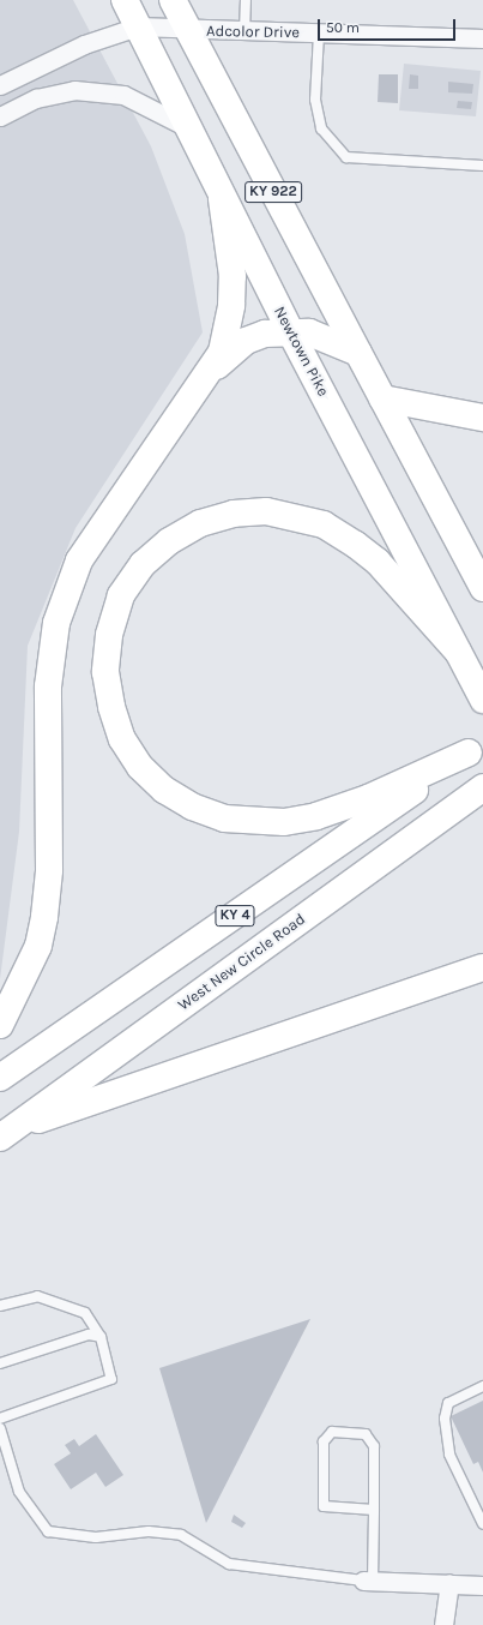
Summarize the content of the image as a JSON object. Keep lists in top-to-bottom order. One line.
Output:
{"streets":{"main road":["KY 922","Newtown Pike","KY 4","West New Circle Road"],"street":["Adcolor Drive"]},"crossings":[["Adcolor Drive","KY 922"],["Adcolor Drive","Newtown Pike"]],"scale_bar":"50 m"}
